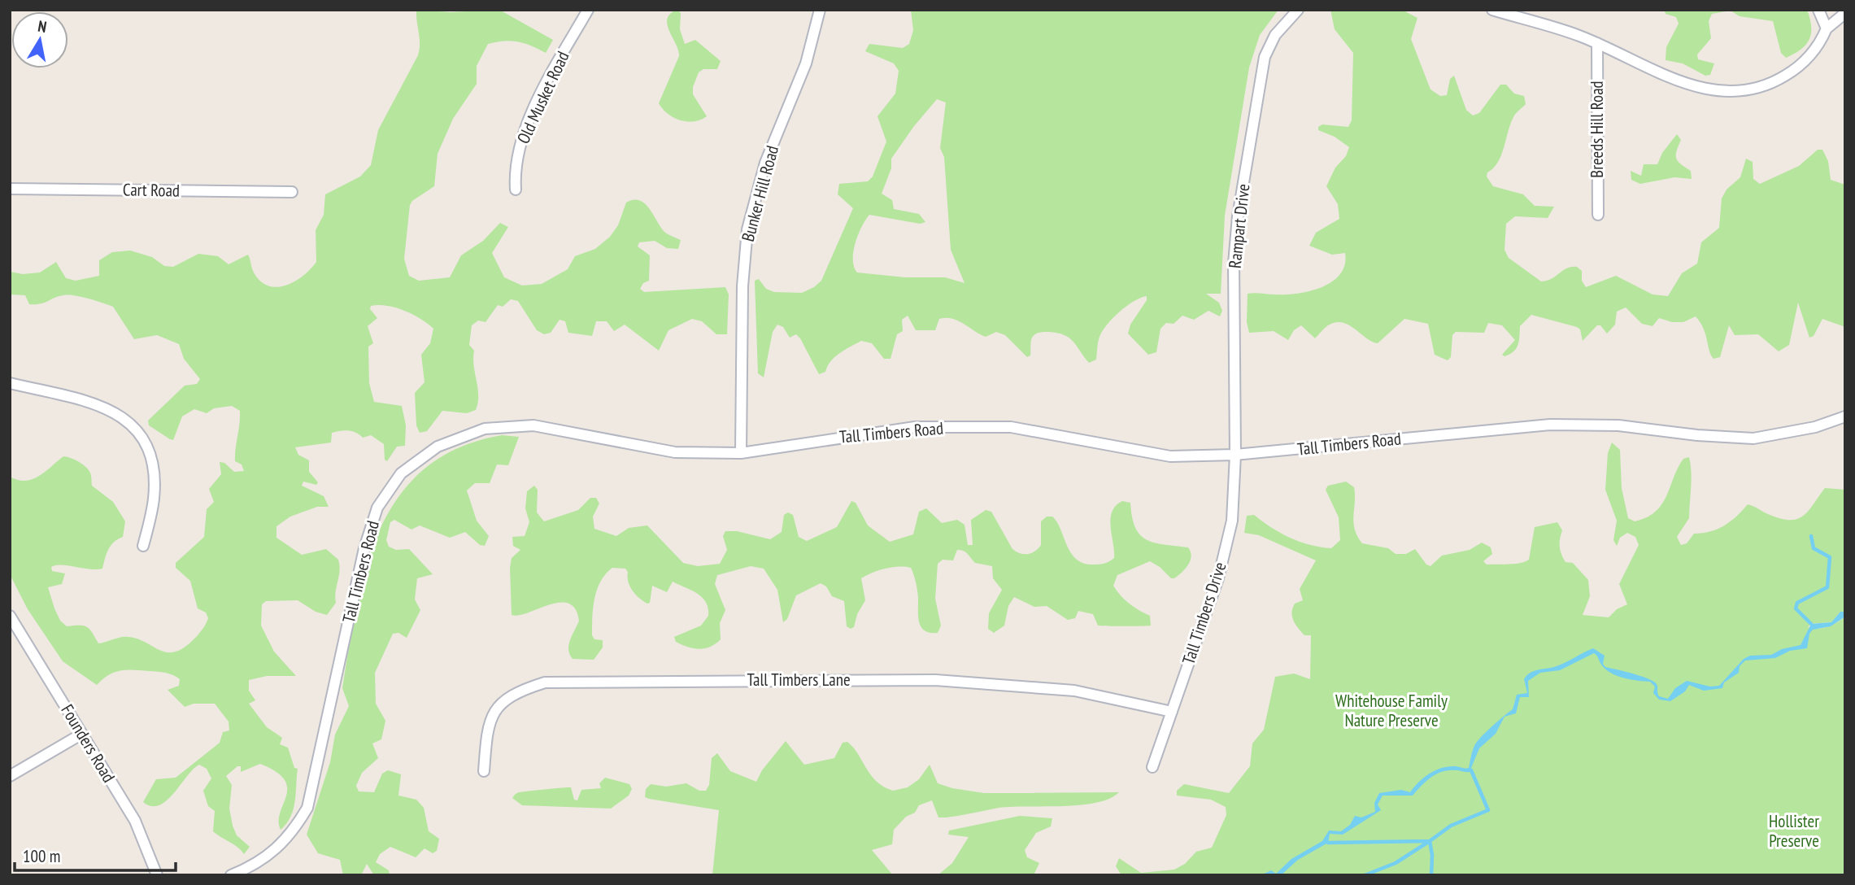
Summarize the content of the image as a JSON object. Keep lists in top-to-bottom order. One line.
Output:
{"streets":{"street":["Old Musket Road","Breeds Hill Road","Cart Road","Bunker Hill Road","Rampart Drive","Tall Timbers Road","Tall Timbers Drive","Tall Timbers Lane","Founders Road"]},"crossings":[["Bunker Hill Road","Tall Timbers Road"],["Rampart Drive","Tall Timbers Road"],["Rampart Drive","Tall Timbers Drive"],["Tall Timbers Road","Tall Timbers Drive"],["Tall Timbers Drive","Tall Timbers Lane"]],"parks":["Whitehouse Family Nature Preserve","Hollister Preserve"],"scale_bar":"100 m","north":"top"}
